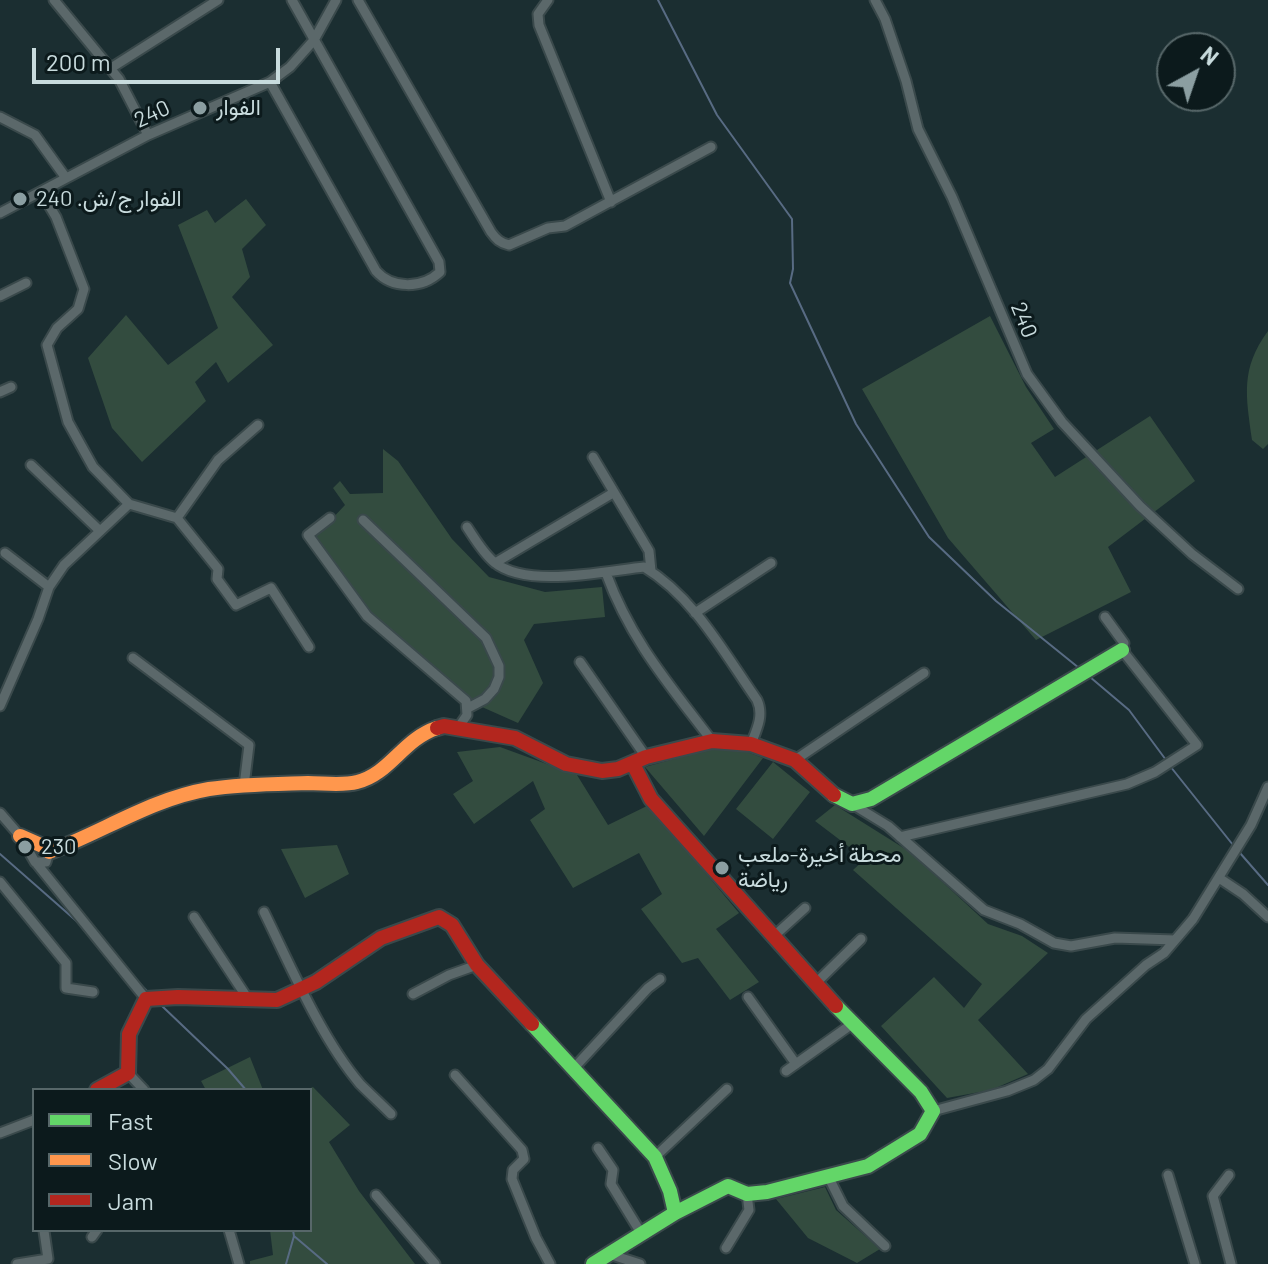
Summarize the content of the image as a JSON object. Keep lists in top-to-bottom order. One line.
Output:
{"streets":{"street":["240"]},"places":["الفوار","الفوار ج/ش. 240","230","محطة أخيرة-ملعب رياضة"],"legend":["Fast","Slow","Jam"],"scale_bar":"200 m","north":"top right"}
